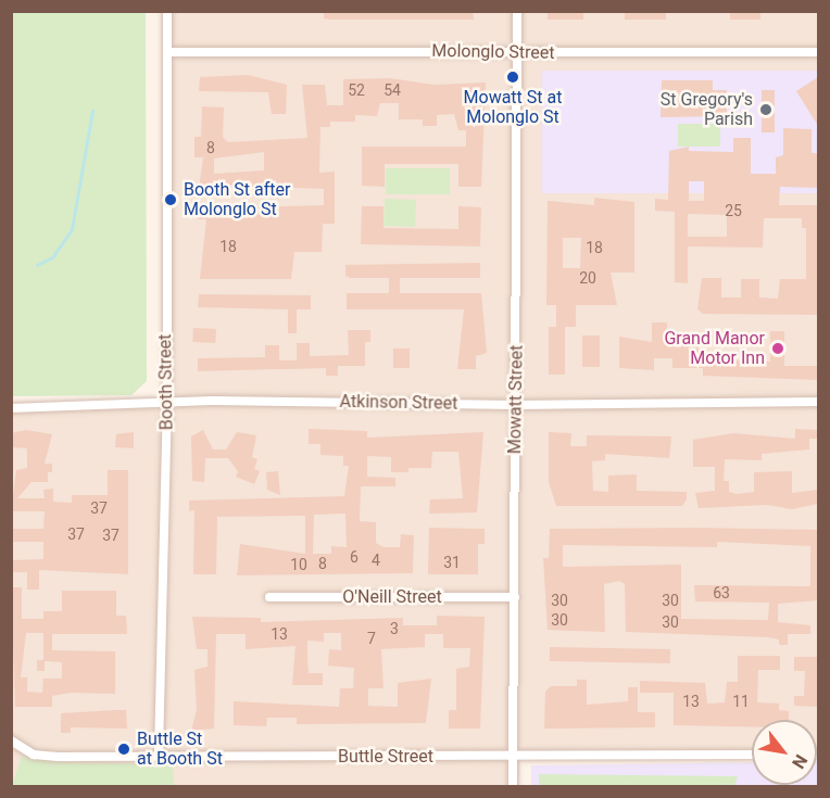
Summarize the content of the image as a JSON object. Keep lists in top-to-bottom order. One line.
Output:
{"streets":{"street":["Molonglo Street","Booth Street","Mowatt Street","Atkinson Street","O'Neill Street","Buttle Street"]},"crossings":[["Molonglo Street","Booth Street"],["Molonglo Street","Mowatt Street"],["Booth Street","Atkinson Street"],["Booth Street","Buttle Street"],["Mowatt Street","Atkinson Street"],["Mowatt Street","O'Neill Street"],["Mowatt Street","Buttle Street"]],"places":["Mowatt St at Molonglo St","St Gregory's Parish","Booth St after Molonglo St","Grand Manor Motor Inn","Buttle St at Booth St"],"house_numbers":["52","54","8","25","18","18","20","37","37","37","6","4","31","8","10","63","30","30","30","30","3","13","7","13","11"],"north":"bottom right"}
